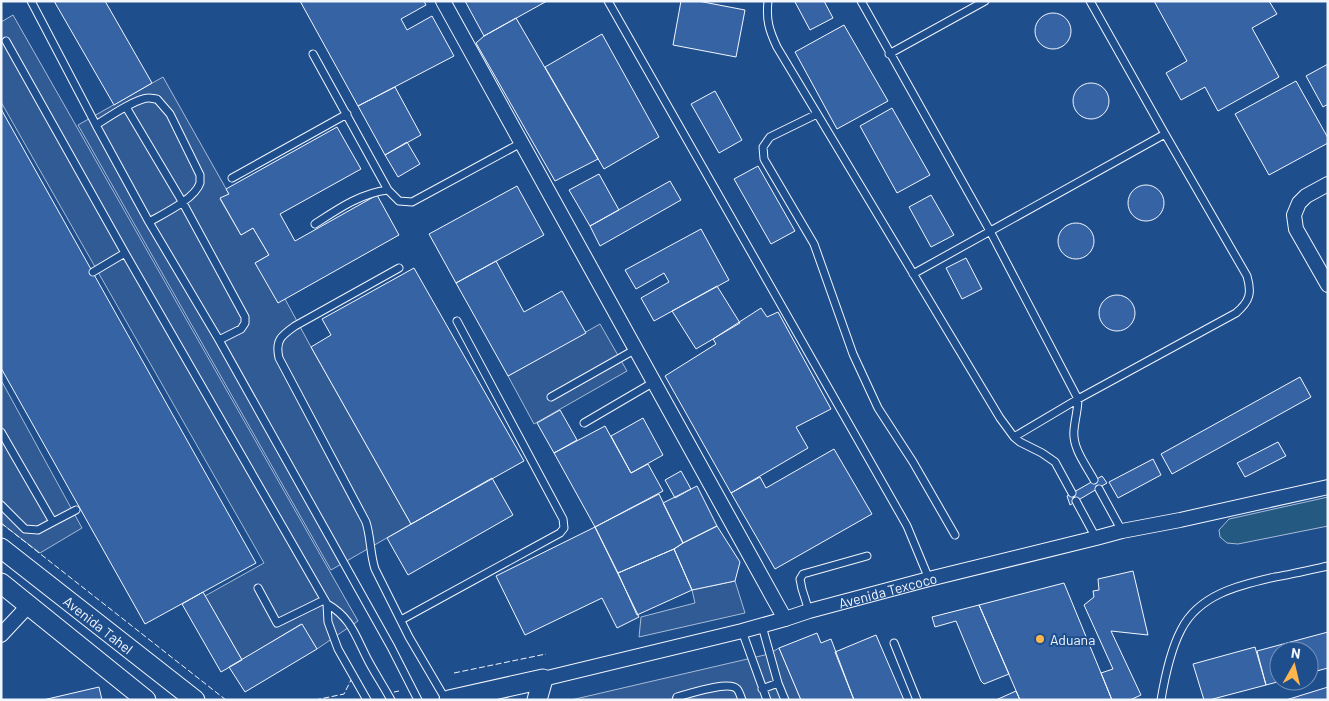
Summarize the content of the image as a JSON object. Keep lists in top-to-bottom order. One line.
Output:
{"streets":{"street":["Avenida Texcoco","Avenida Tahel"]},"places":["Aduana"],"north":"top"}
